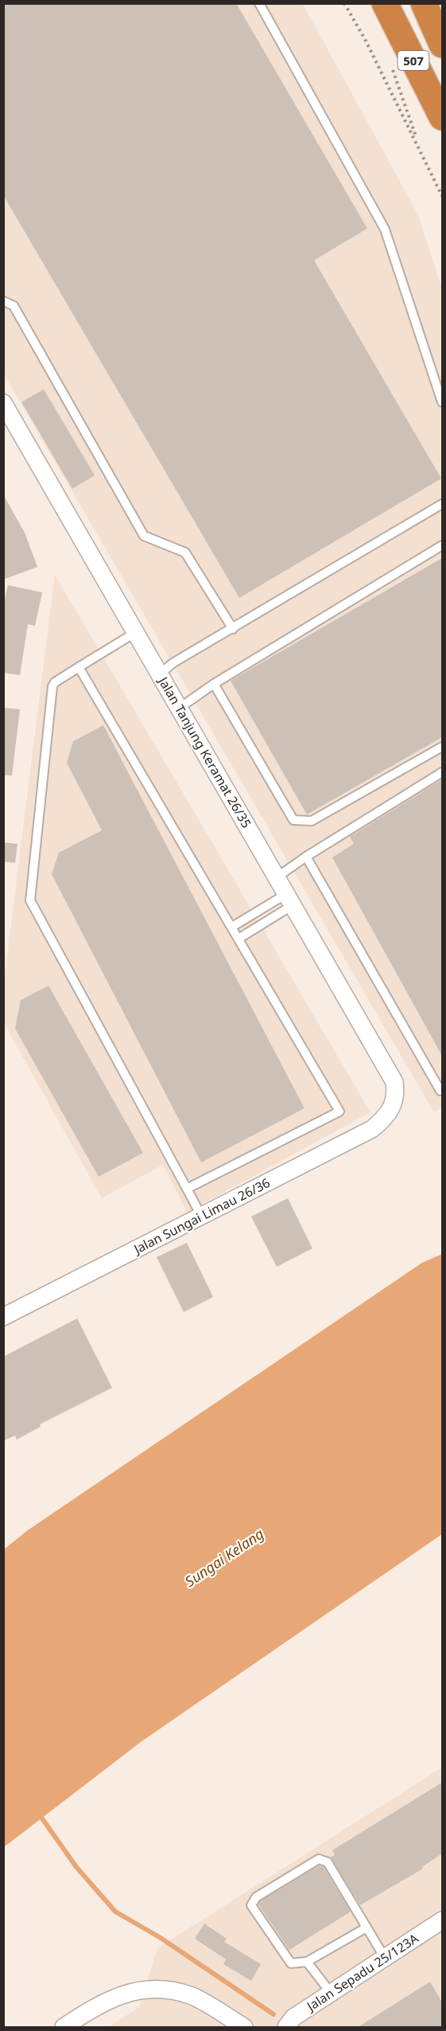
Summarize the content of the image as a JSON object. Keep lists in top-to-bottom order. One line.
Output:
{"streets":{"highway":["507"],"street":["Jalan Tanjung Keramat 26/35","Jalan Sungai Limau 26/36","Jalan Sepadu 25/123A"]},"crossings":[["Jalan Tanjung Keramat 26/35","Jalan Sungai Limau 26/36"]],"water":["Sungai Kelang"]}
